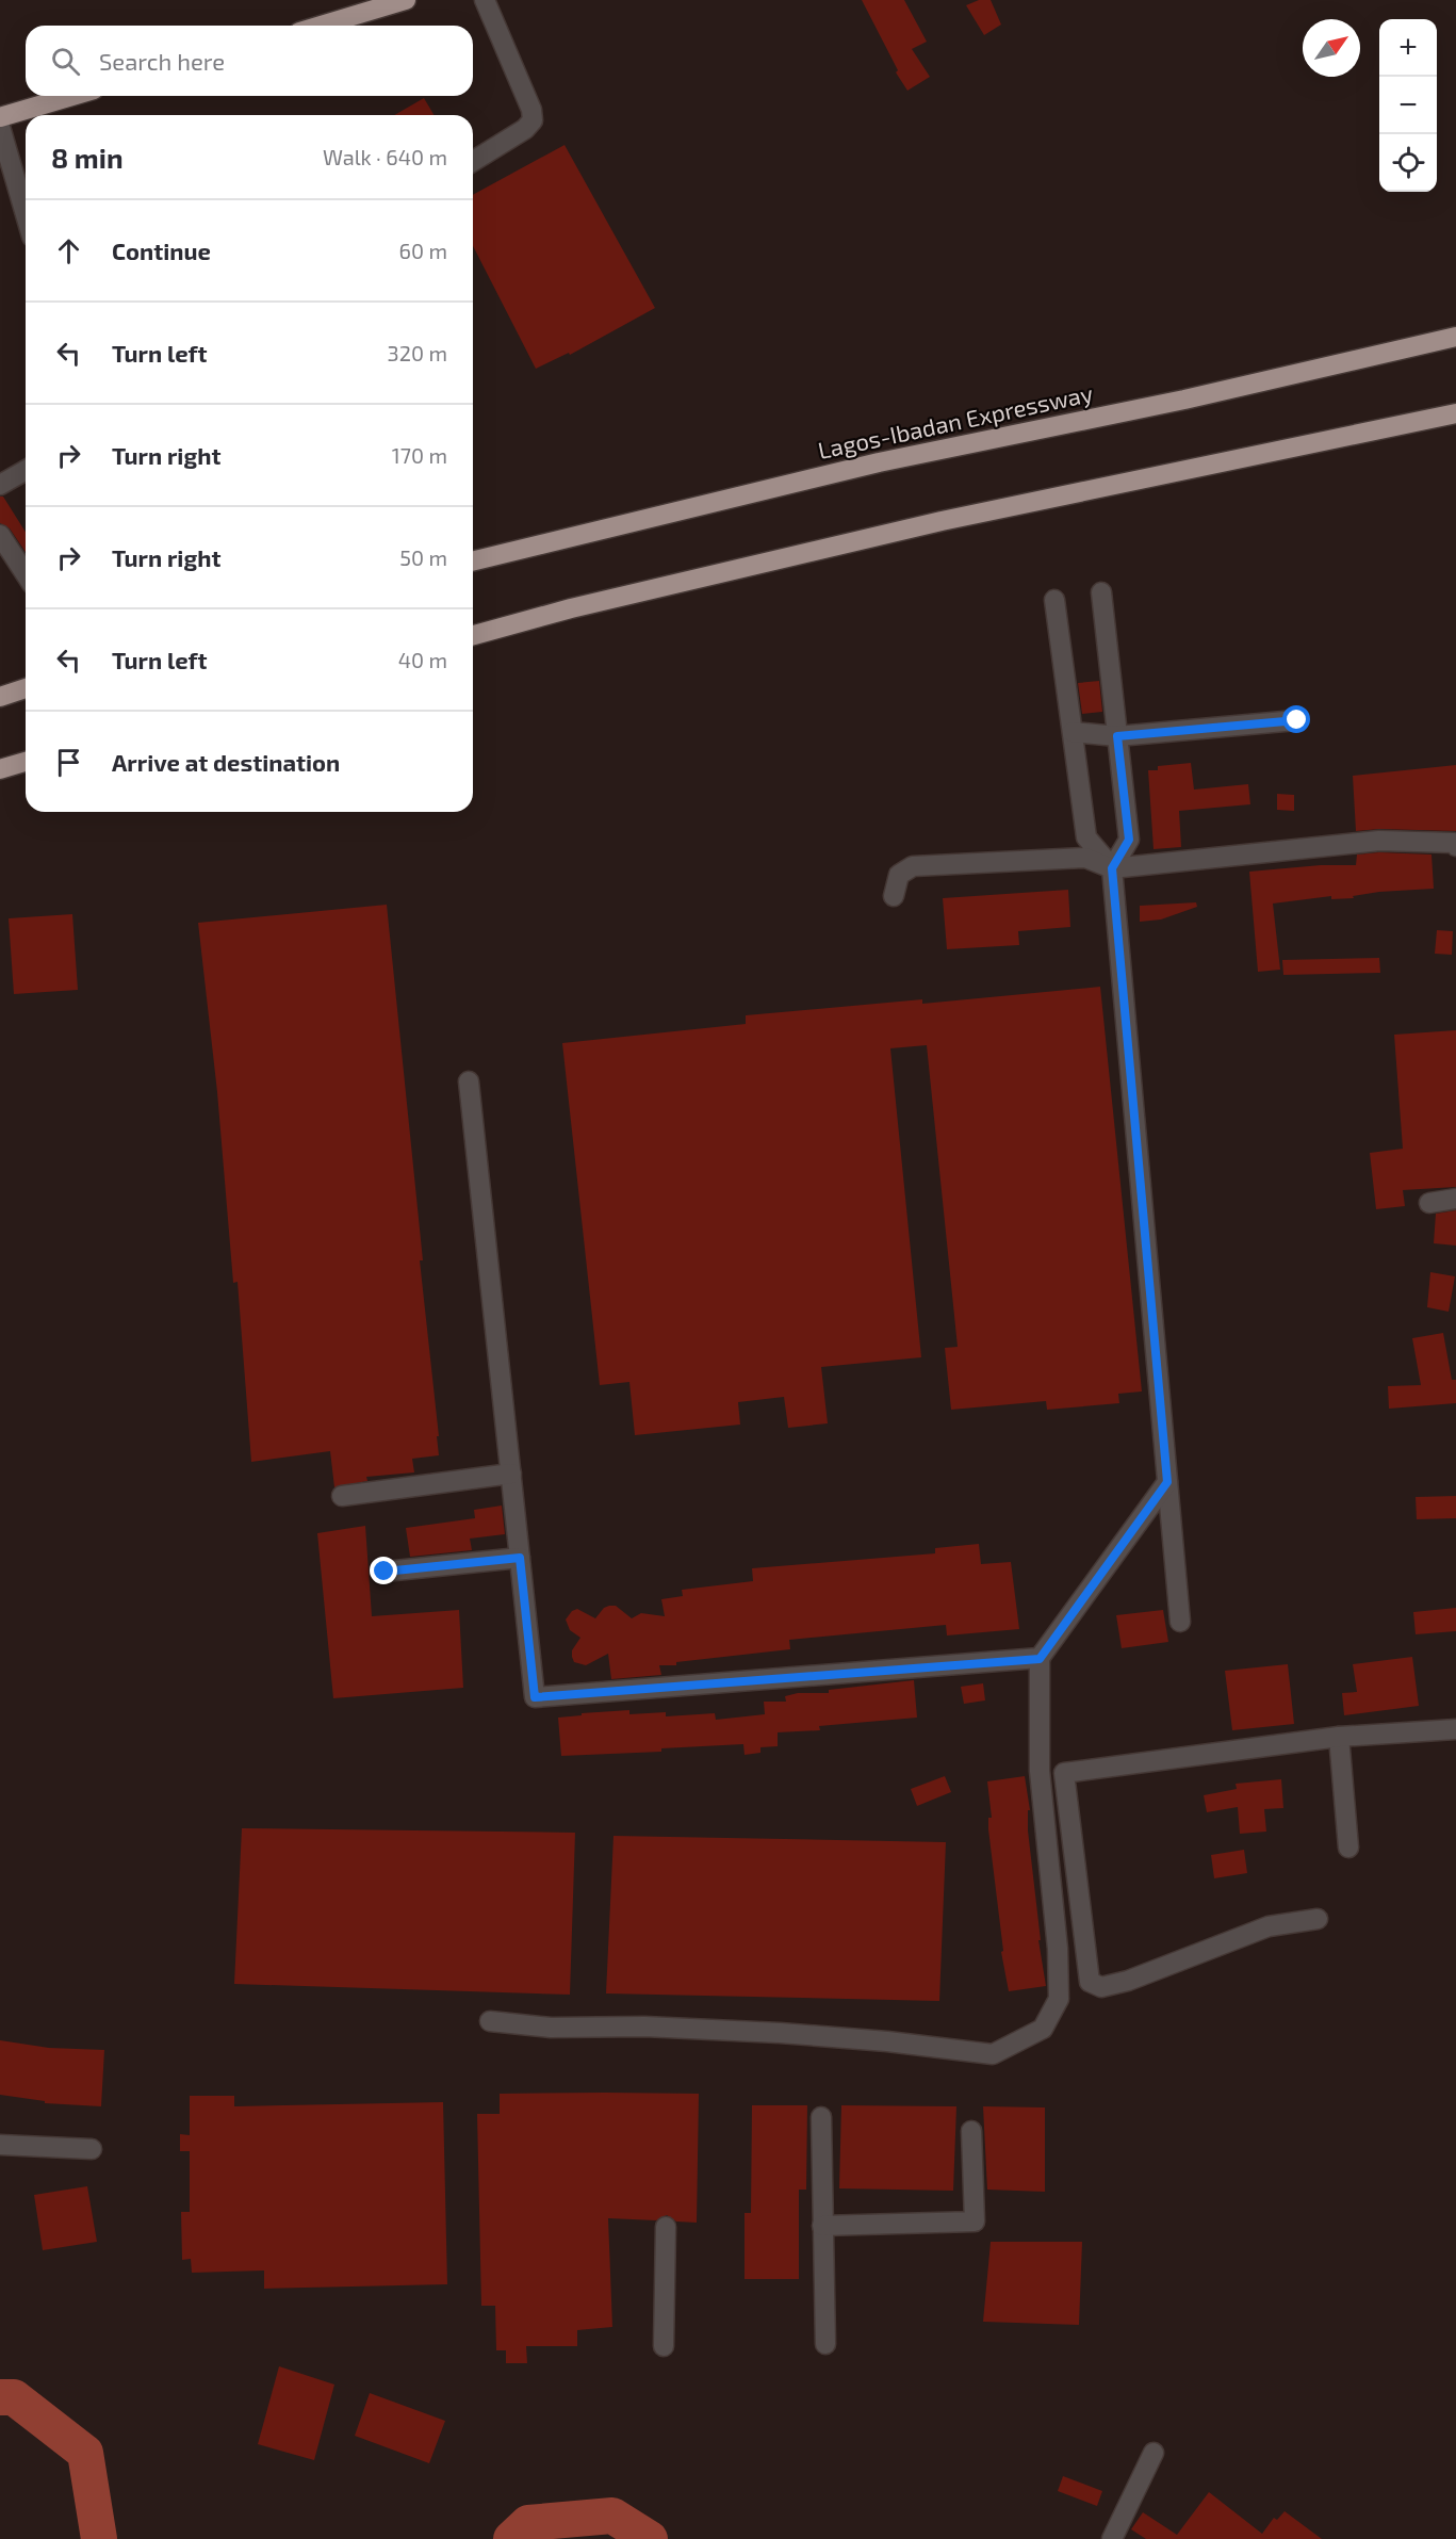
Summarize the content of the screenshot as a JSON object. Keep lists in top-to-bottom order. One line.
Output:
{"streets":{"highway":["Lagos-Ibadan Expressway"]},"north":"top right","page":{"map_buttons":["+","−"],"search":"Search here","heading":["8 min","Walk · 640 m"],"list":[["Continue","60 m"],["Turn left","320 m"],["Turn right","170 m"],["Turn right","50 m"],["Turn left","40 m"],"Arrive at destination"]}}
